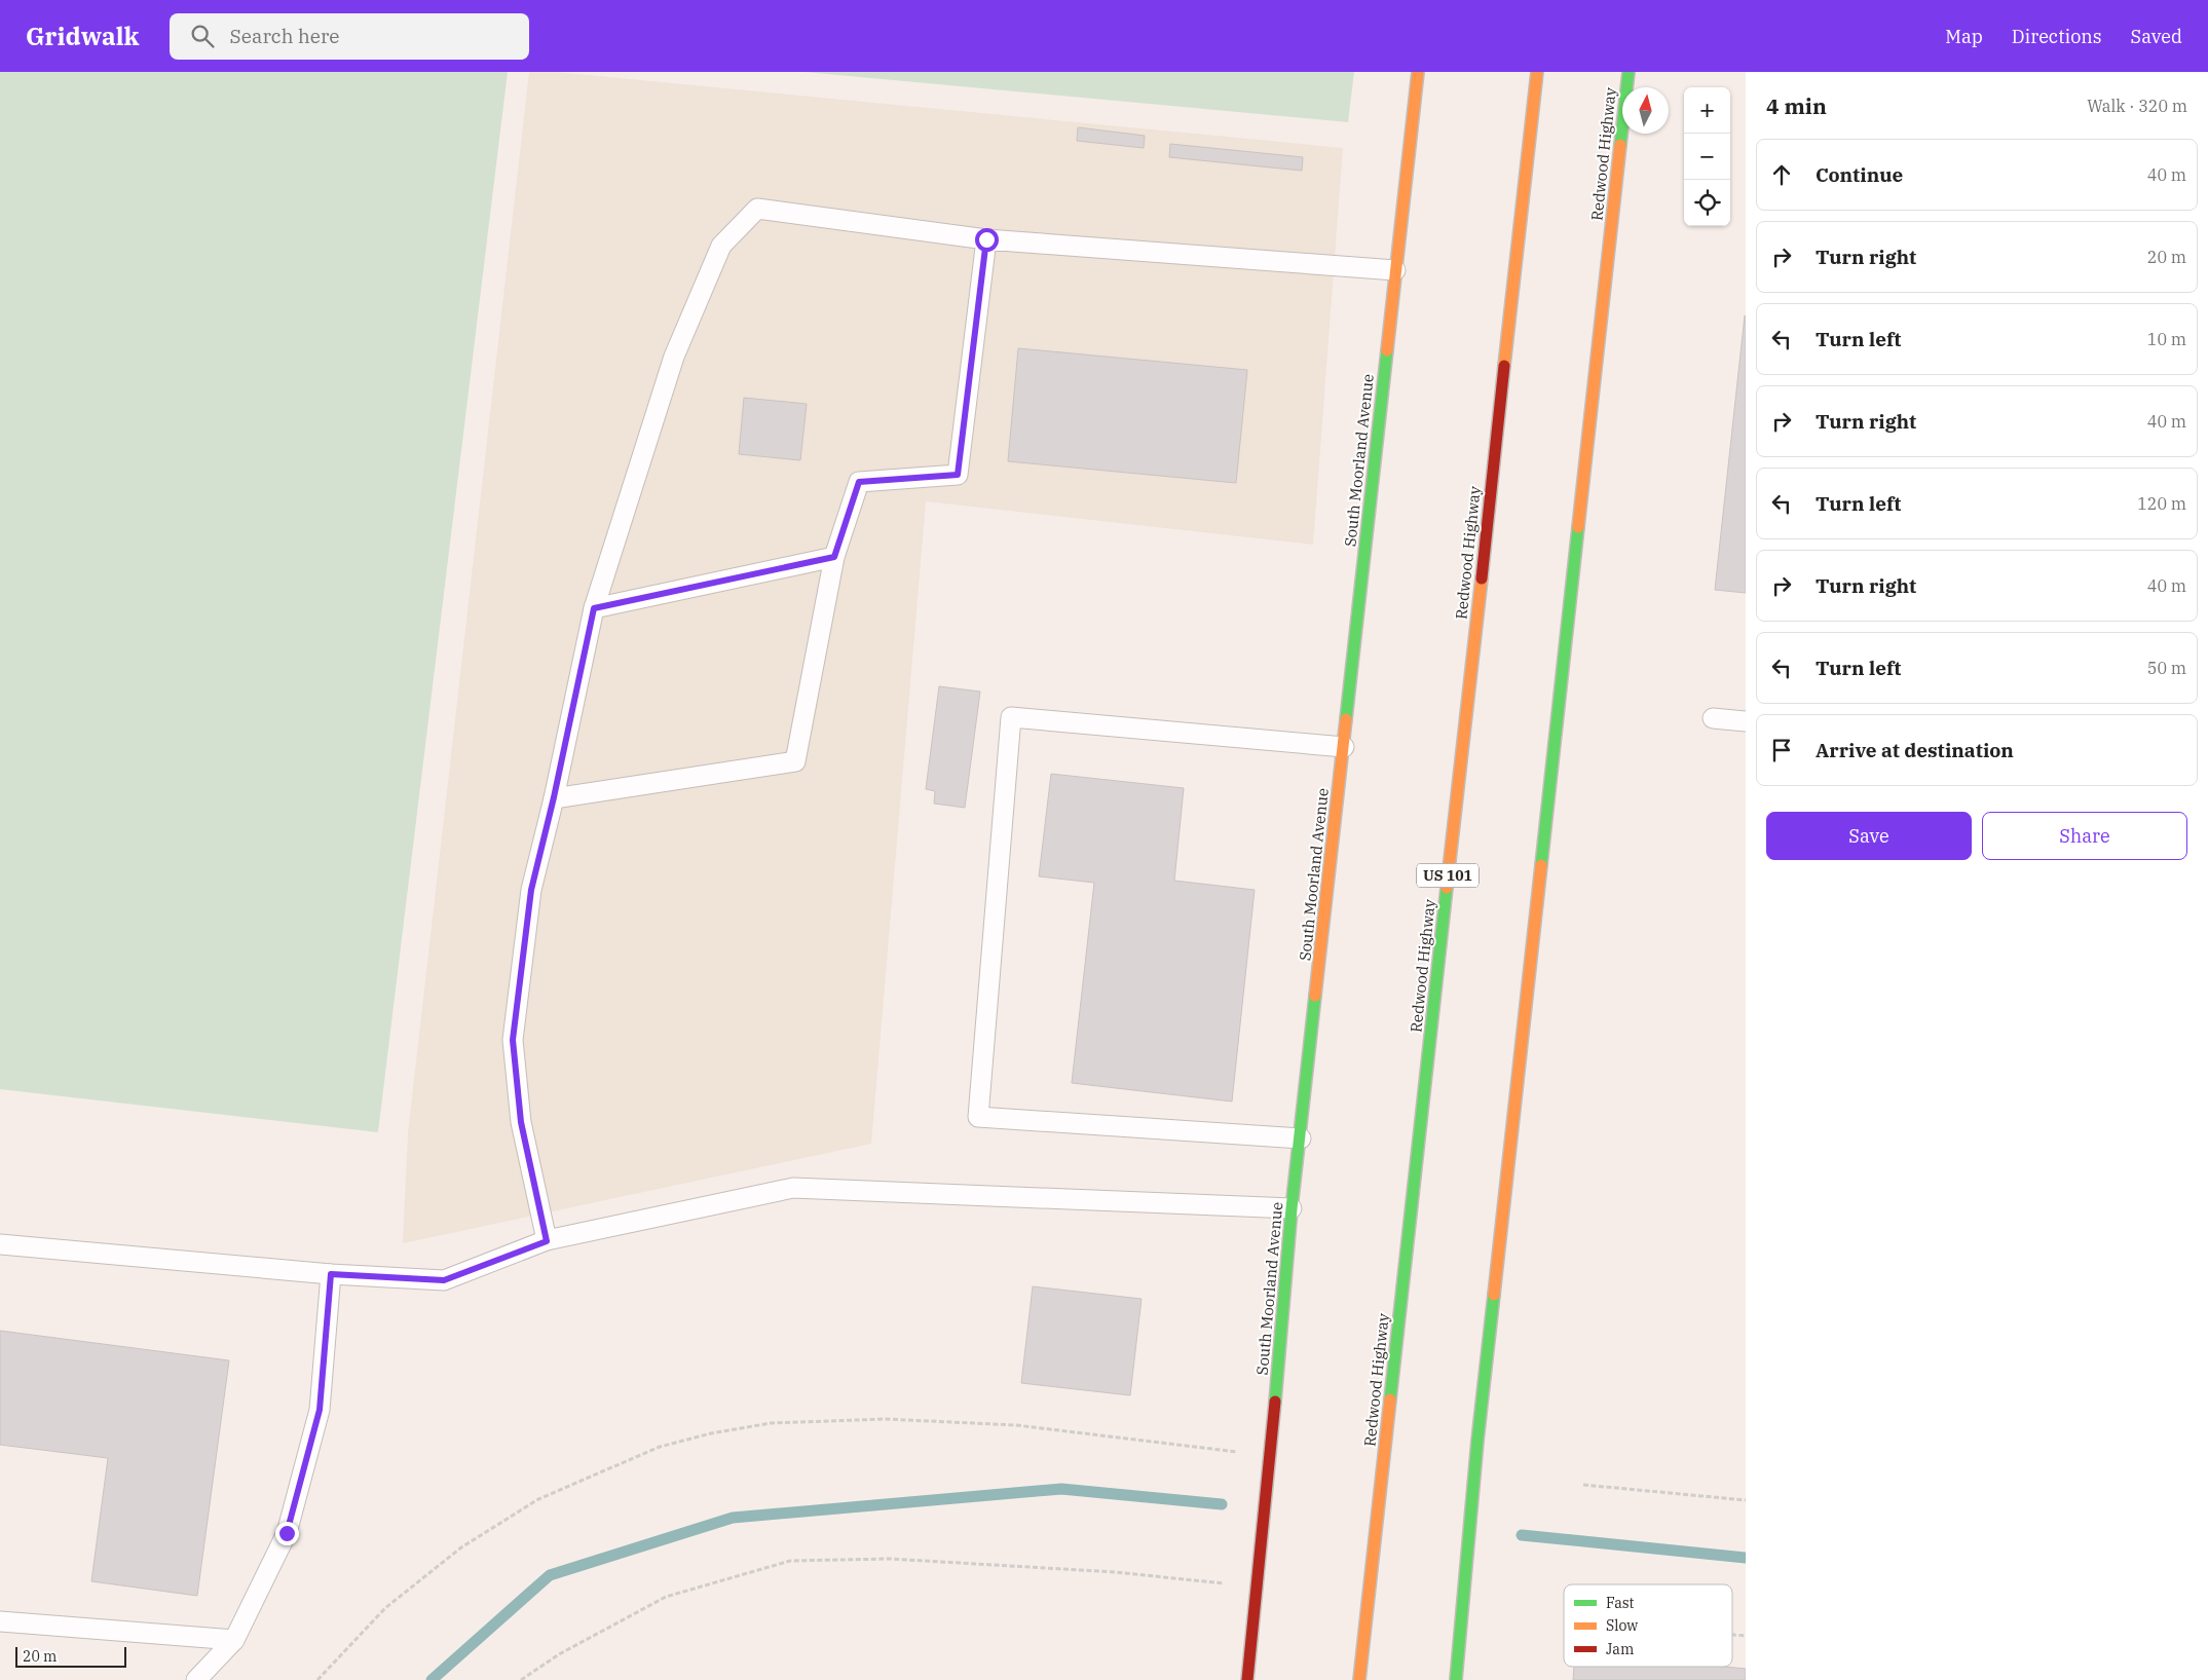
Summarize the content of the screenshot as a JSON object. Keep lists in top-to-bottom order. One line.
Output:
{"streets":{"main road":["Redwood Highway","South Moorland Avenue","US 101"]},"legend":["Fast","Slow","Jam"],"scale_bar":"20 m","north":"top","page":{"header":"Gridwalk","search":"Search here","nav":["Map","Directions","Saved"],"heading":["4 min","Walk · 320 m"],"map_buttons":["+","−"],"list":[["Continue","40 m"],["Turn right","20 m"],["Turn left","10 m"],["Turn right","40 m"],["Turn left","120 m"],["Turn right","40 m"],["Turn left","50 m"],"Arrive at destination"],"buttons":["Save","Share"],"scale":"20 m"}}
